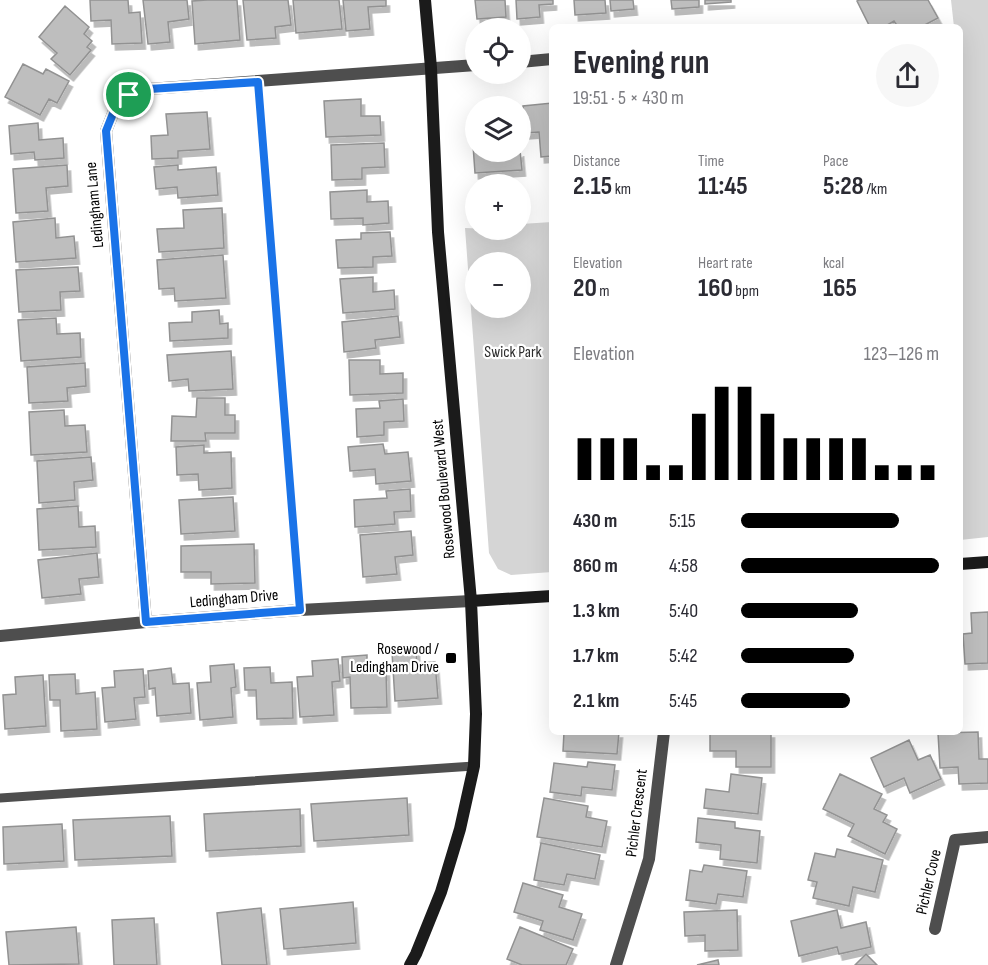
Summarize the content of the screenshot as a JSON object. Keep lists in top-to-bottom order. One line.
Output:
{"streets":{"street":["Ledingham Lane","Rosewood Boulevard West","Ledingham Drive","Pichler Crescent","Pichler Cove"]},"crossings":[["Ledingham Lane","Rosewood Boulevard West"],["Ledingham Lane","Ledingham Drive"],["Rosewood Boulevard West","Ledingham Drive"]],"parks":["Swick Park"],"places":{"transit":["Rosewood / Ledingham Drive"]},"page":{"map_buttons":["+","−"],"heading":["Evening run","19:51 · 5 × 430 m"],"stats":[["Distance","2.15 km"],["Time","11:45"],["Pace","5:28 /km"],["Elevation","20 m"],["Heart rate","160 bpm"],["kcal","165"]],"chart":["Elevation","123–126 m"],"list":[{"name":"430 m","note":"5:15"},{"name":"860 m","note":"4:58"},{"name":"1.3 km","note":"5:40"},{"name":"1.7 km","note":"5:42"},{"name":"2.1 km","note":"5:45"}]}}
